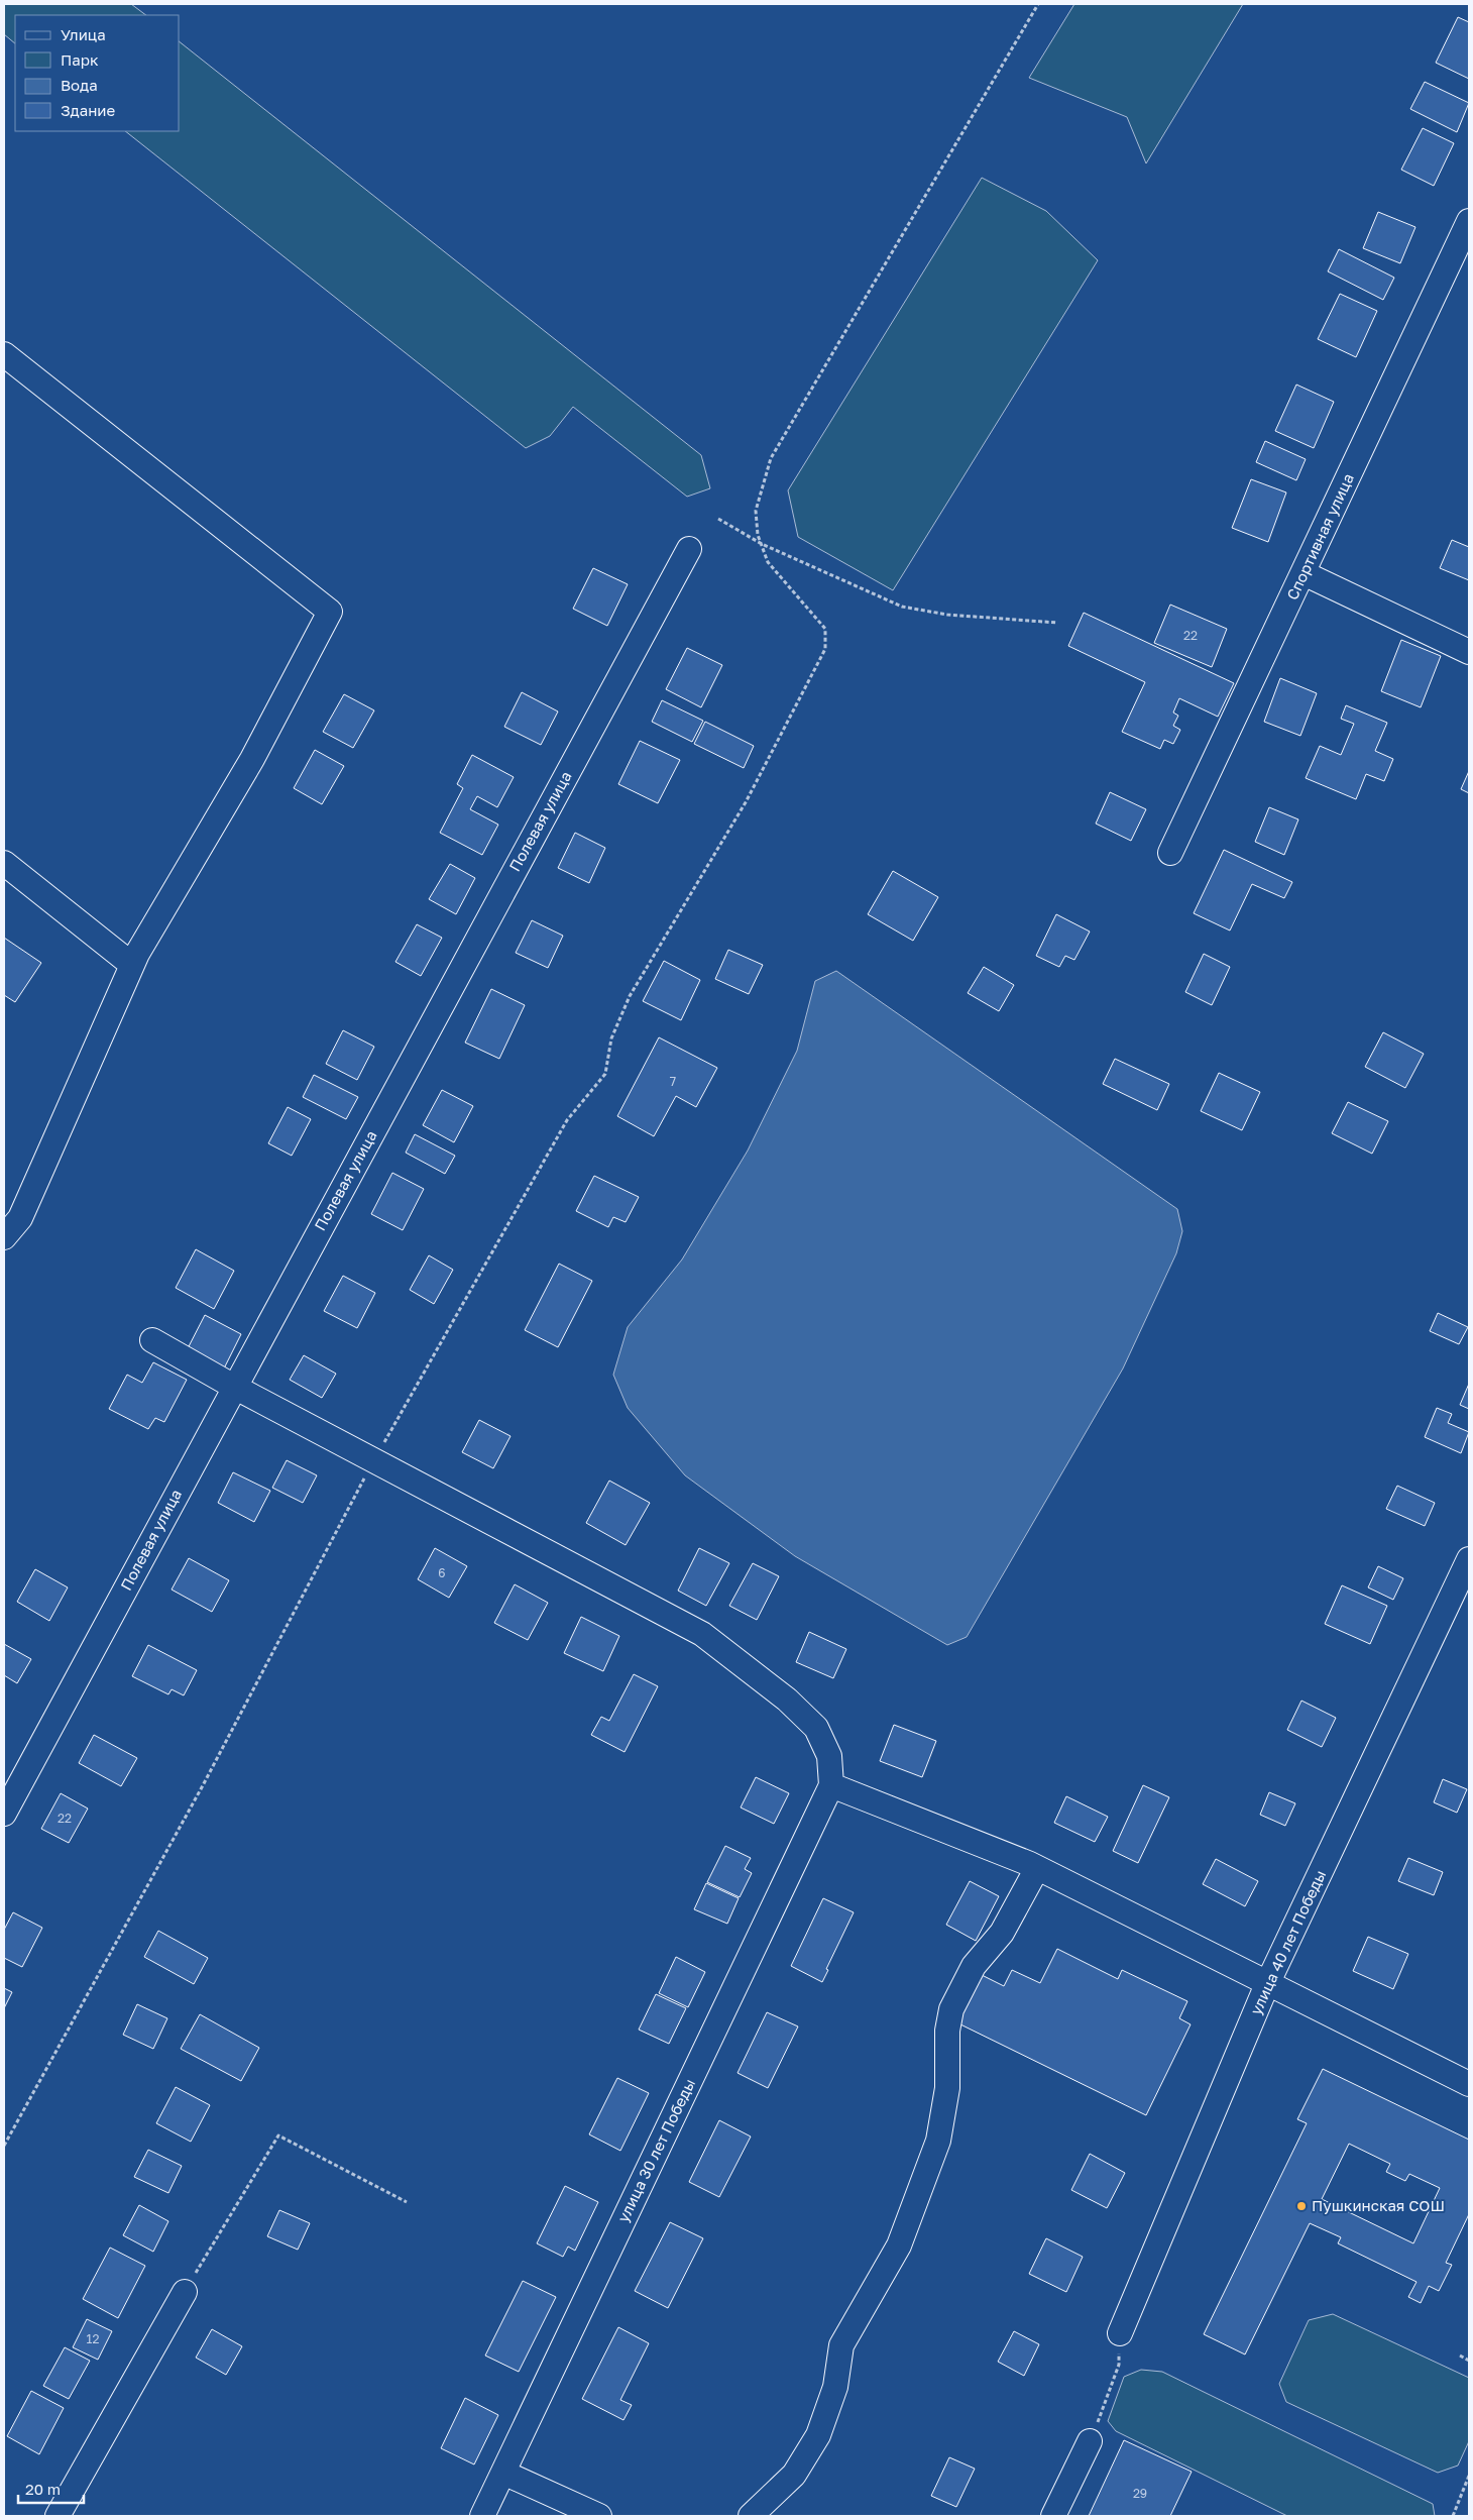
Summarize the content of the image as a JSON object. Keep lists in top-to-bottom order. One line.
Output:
{"streets":{"street":["Спортивная улица","Полевая улица","улица 40 лет Победы","улица 30 лет Победы"]},"places":["Пушкинская СОШ"],"house_numbers":["22","7","6","22","12","29"],"legend":["Улица","Парк","Вода","Здание"],"scale_bar":"20 m"}
